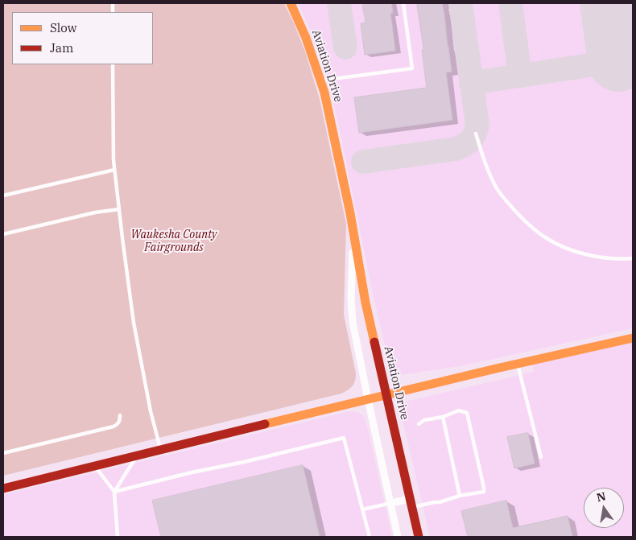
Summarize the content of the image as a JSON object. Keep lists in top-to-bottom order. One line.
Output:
{"streets":{"street":["Aviation Drive"]},"parks":["Waukesha County Fairgrounds"],"legend":["Slow","Jam"],"north":"top"}
